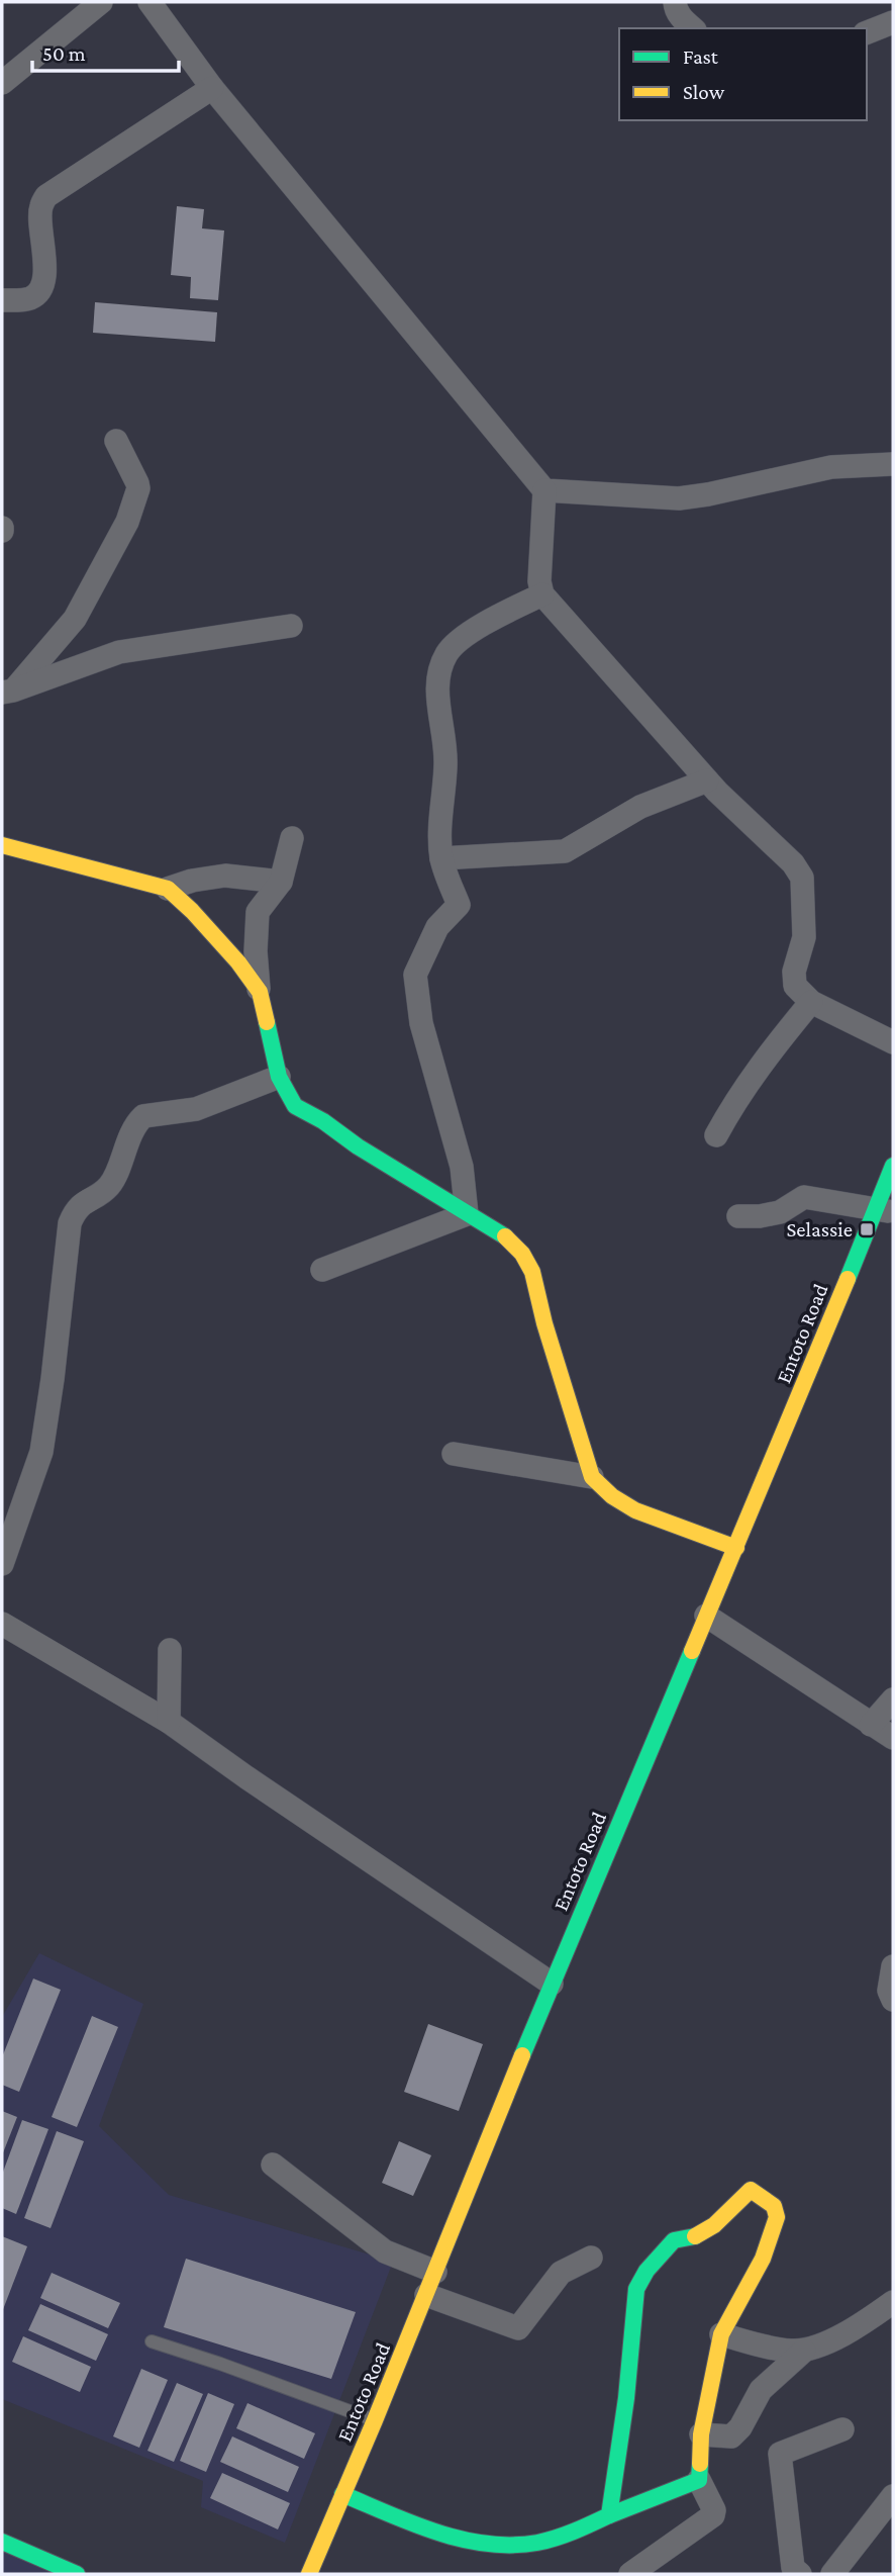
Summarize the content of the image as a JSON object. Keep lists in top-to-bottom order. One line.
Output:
{"streets":{"street":["Entoto Road"]},"places":{"transit":["Selassie"]},"legend":["Fast","Slow"],"scale_bar":"50 m"}
